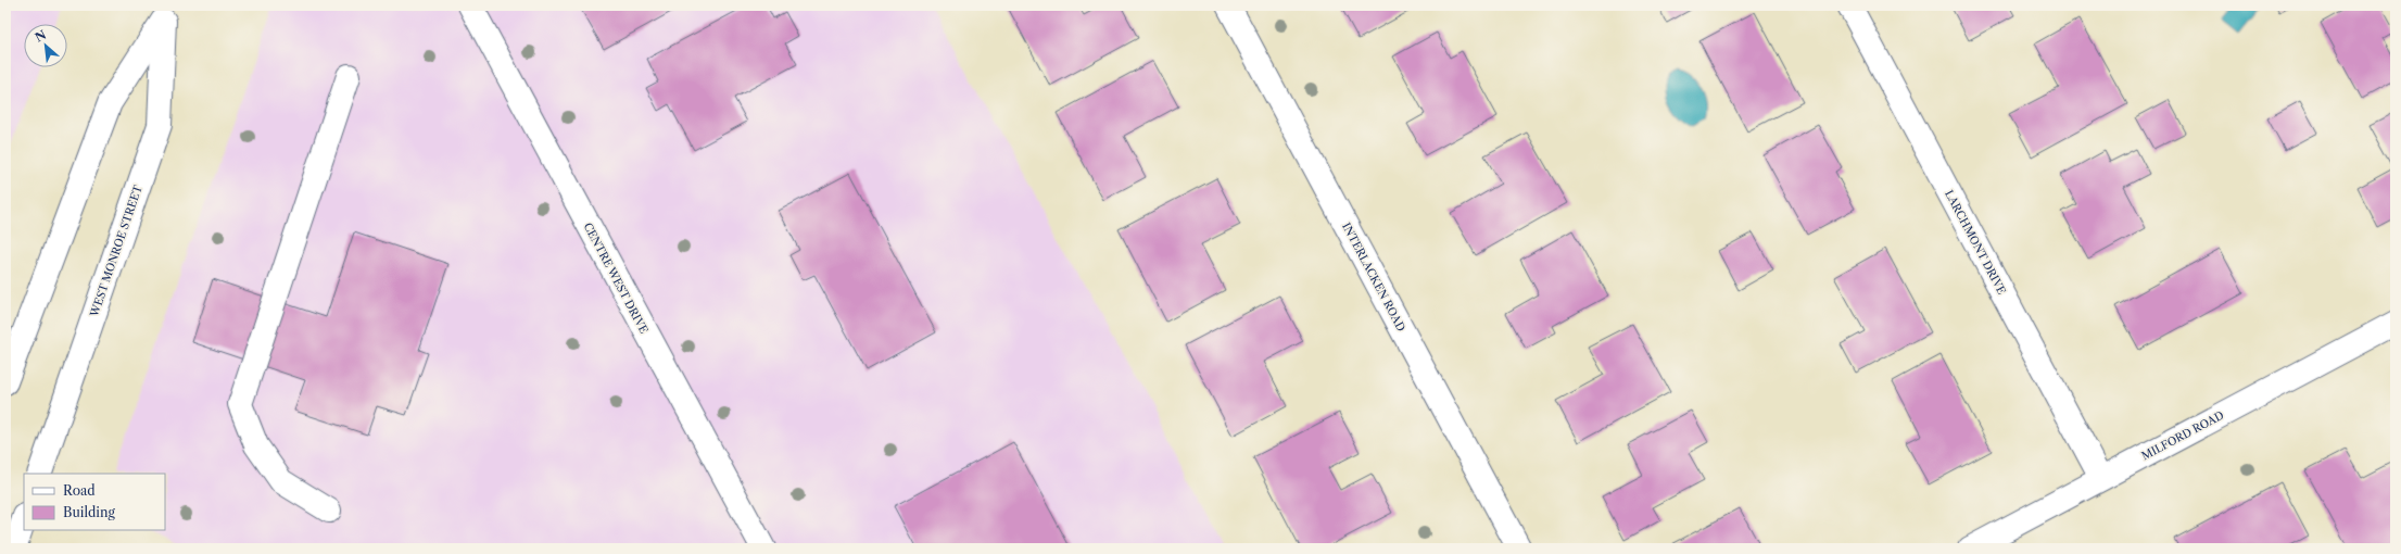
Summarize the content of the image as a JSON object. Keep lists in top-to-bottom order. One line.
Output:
{"streets":{"street":["LARCHMONT DRIVE","WEST MONROE STREET","INTERLACKEN ROAD","CENTRE WEST DRIVE","MILFORD ROAD"]},"crossings":[["LARCHMONT DRIVE","MILFORD ROAD"]],"legend":["Road","Building"],"north":"top left"}
